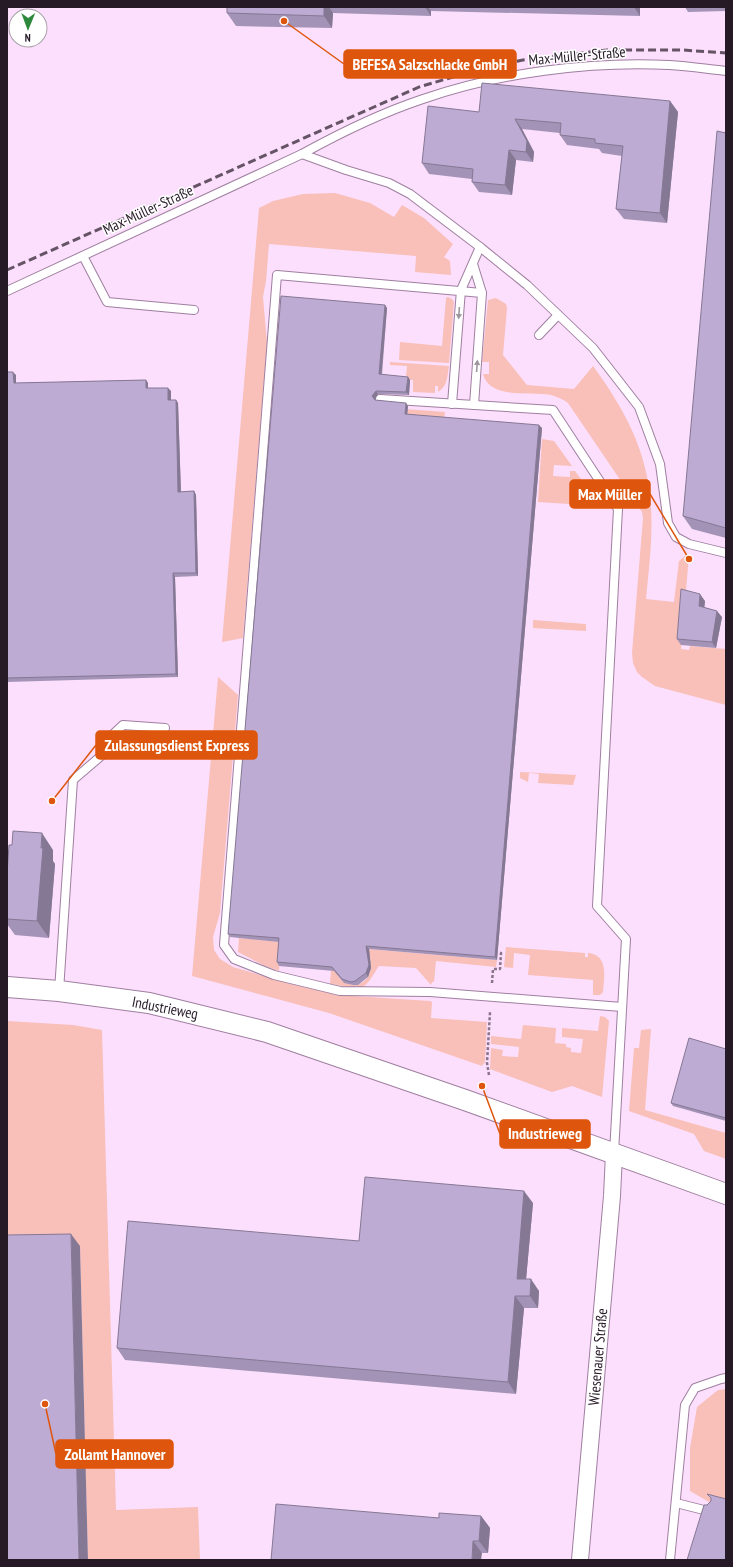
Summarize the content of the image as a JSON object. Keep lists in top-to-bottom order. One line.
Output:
{"streets":{"street":["Industrieweg","Wiesenauer Straße"],"lane":["Max-Müller-Straße"]},"crossings":[["Industrieweg","Wiesenauer Straße"]],"places":["BEFESA Salzschlacke GmbH","Max Müller","Zulassungsdienst Express","Industrieweg","Zollamt Hannover"],"north":"bottom"}
